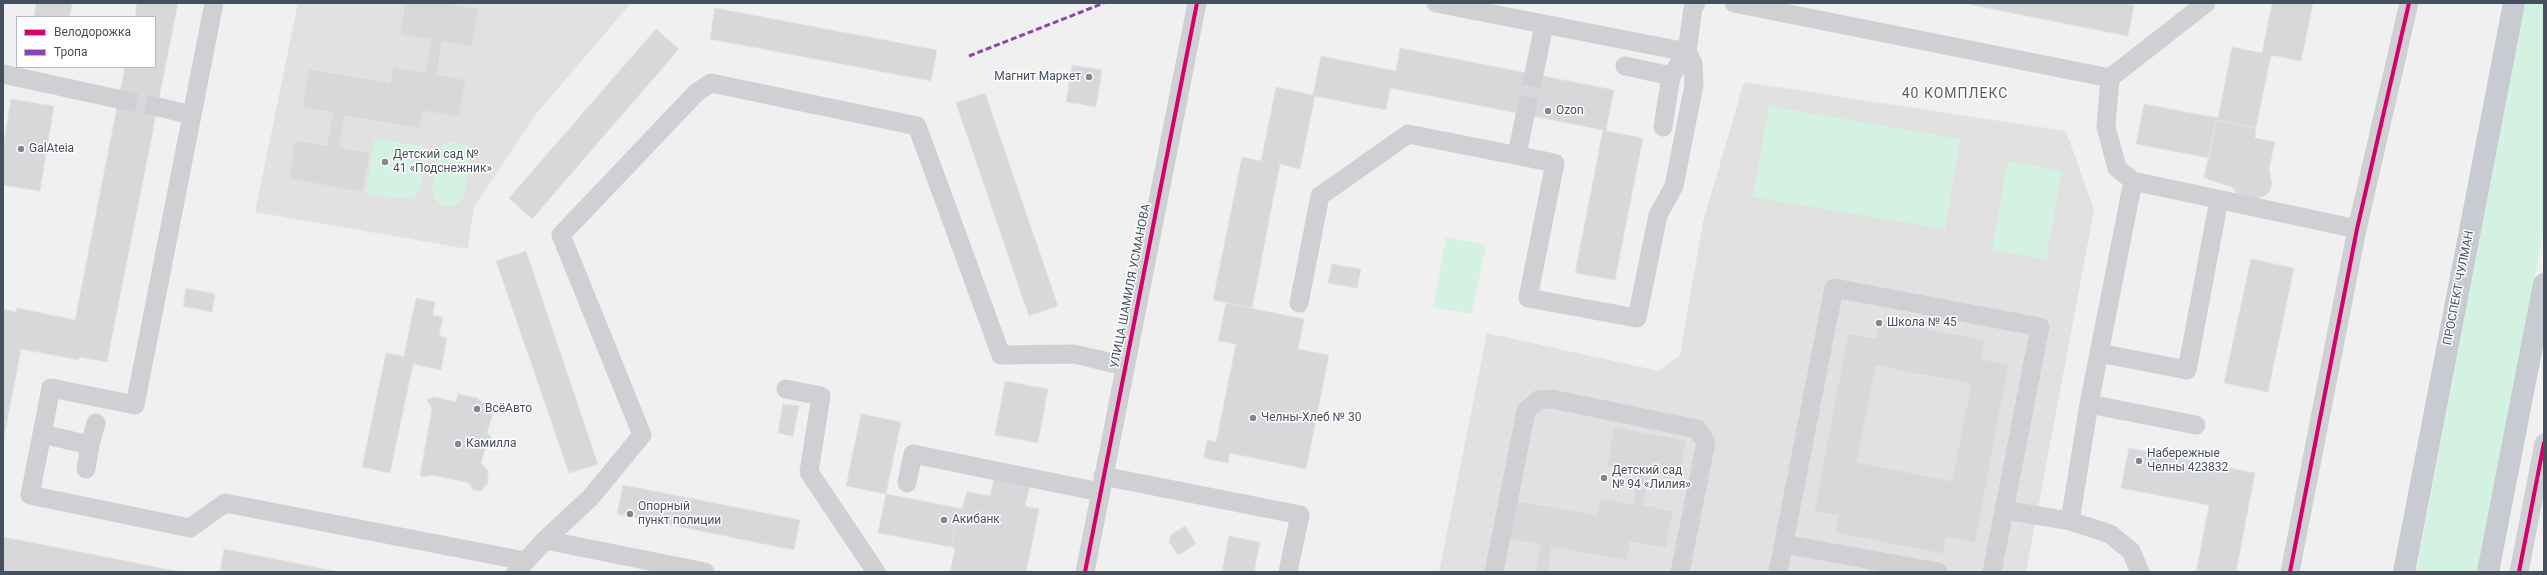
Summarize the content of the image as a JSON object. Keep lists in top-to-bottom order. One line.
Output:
{"streets":{"main road":["ПРОСПЕКТ ЧУЛМАН"],"street":["УЛИЦА ШАМИЛЯ УСМАНОВА"]},"districts":["40 КОМПЛЕКС"],"places":["Магнит Маркет","Ozon","GalAteia","Детский сад № 41 «Подснежник»","Школа № 45","ВсёАвто","Челны-Хлеб № 30","Камилла","Набережные Челны 423832","Детский сад № 94 «Лилия»","Опорный пункт полиции","Акибанк"],"legend":["Велодорожка","Тропа"]}
